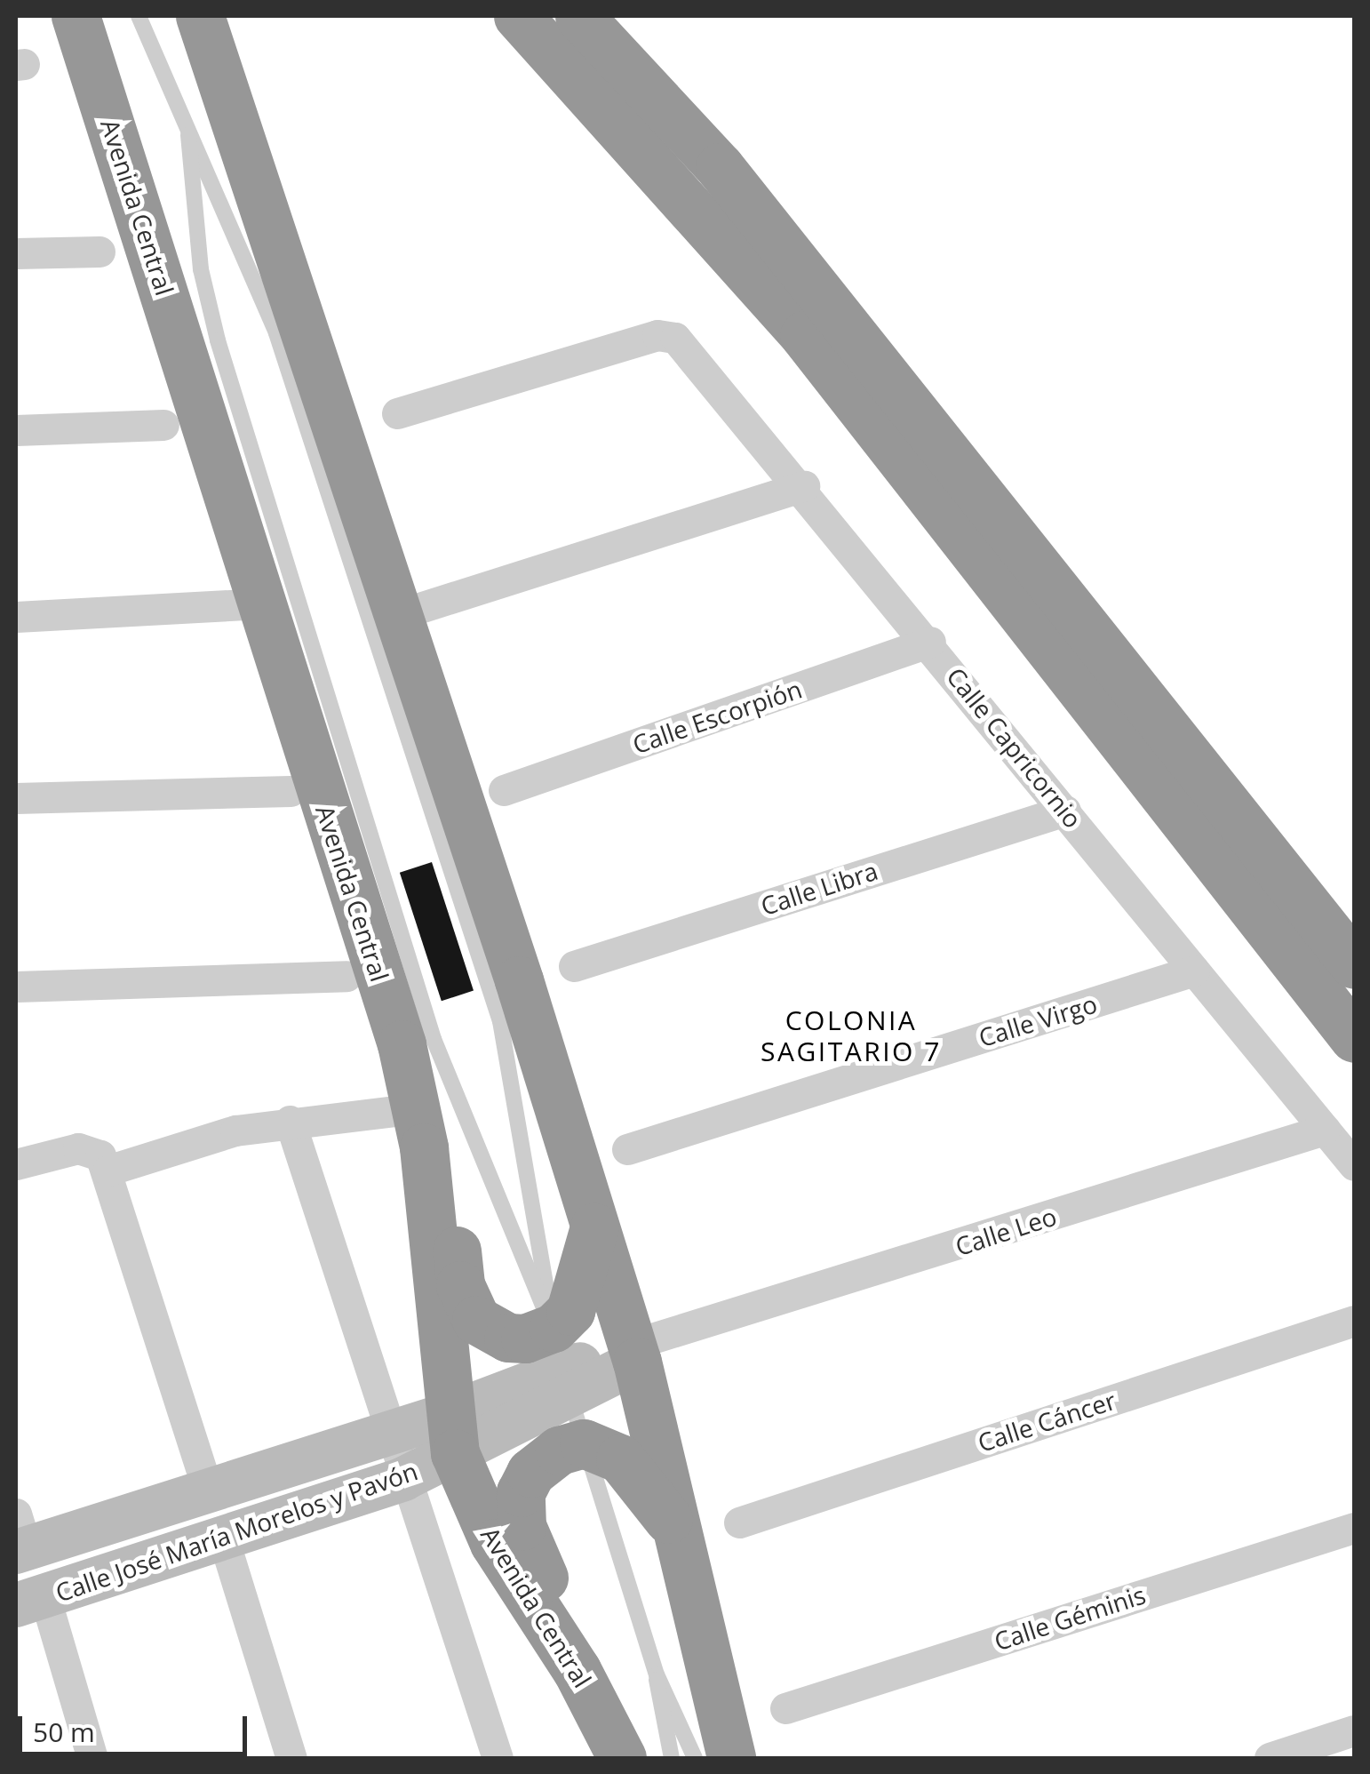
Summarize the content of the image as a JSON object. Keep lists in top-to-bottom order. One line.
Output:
{"streets":{"highway":["Avenida Central"],"street":["Calle Escorpión","Calle Capricornio","Calle Libra","Calle Virgo","Calle Leo","Calle Cáncer","Calle José María Morelos y Pavón","Calle Géminis"]},"crossings":[["Avenida Central","Calle José María Morelos y Pavón"],["Calle Escorpión","Calle Capricornio"],["Calle Capricornio","Calle Libra"],["Calle Capricornio","Calle Virgo"],["Calle Capricornio","Calle Leo"]],"districts":["COLONIA SAGITARIO 7"],"scale_bar":"50 m"}
